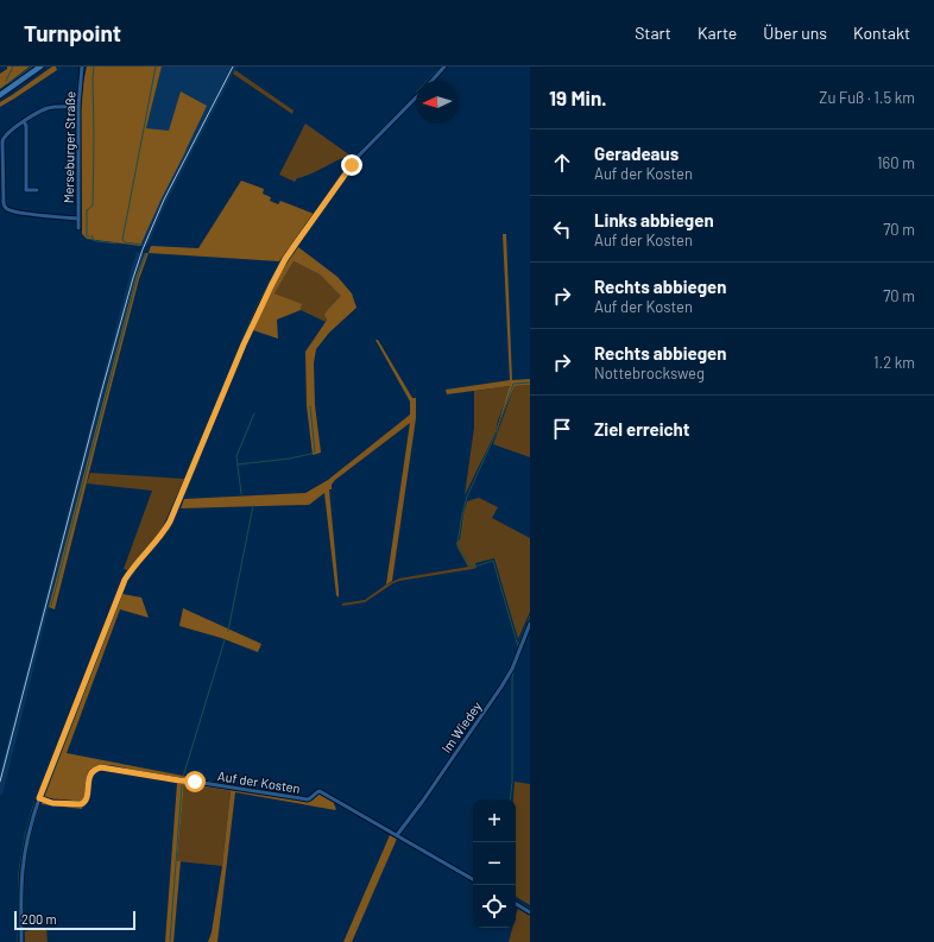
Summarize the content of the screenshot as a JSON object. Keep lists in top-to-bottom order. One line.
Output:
{"streets":{"street":["Merseburger Straße","Im Wiedey","Auf der Kosten"]},"crossings":[["Im Wiedey","Auf der Kosten"]],"scale_bar":"200 m","north":"left","page":{"header":"Turnpoint","nav":["Start","Karte","Über uns","Kontakt"],"heading":["19 Min.","Zu Fuß · 1.5 km"],"list":[["Geradeaus","Auf der Kosten","160 m"],["Links abbiegen","Auf der Kosten","70 m"],["Rechts abbiegen","Auf der Kosten","70 m"],["Rechts abbiegen","Nottebrocksweg","1.2 km"],"Ziel erreicht"],"map_buttons":["+","−"],"scale":"200 m"}}
